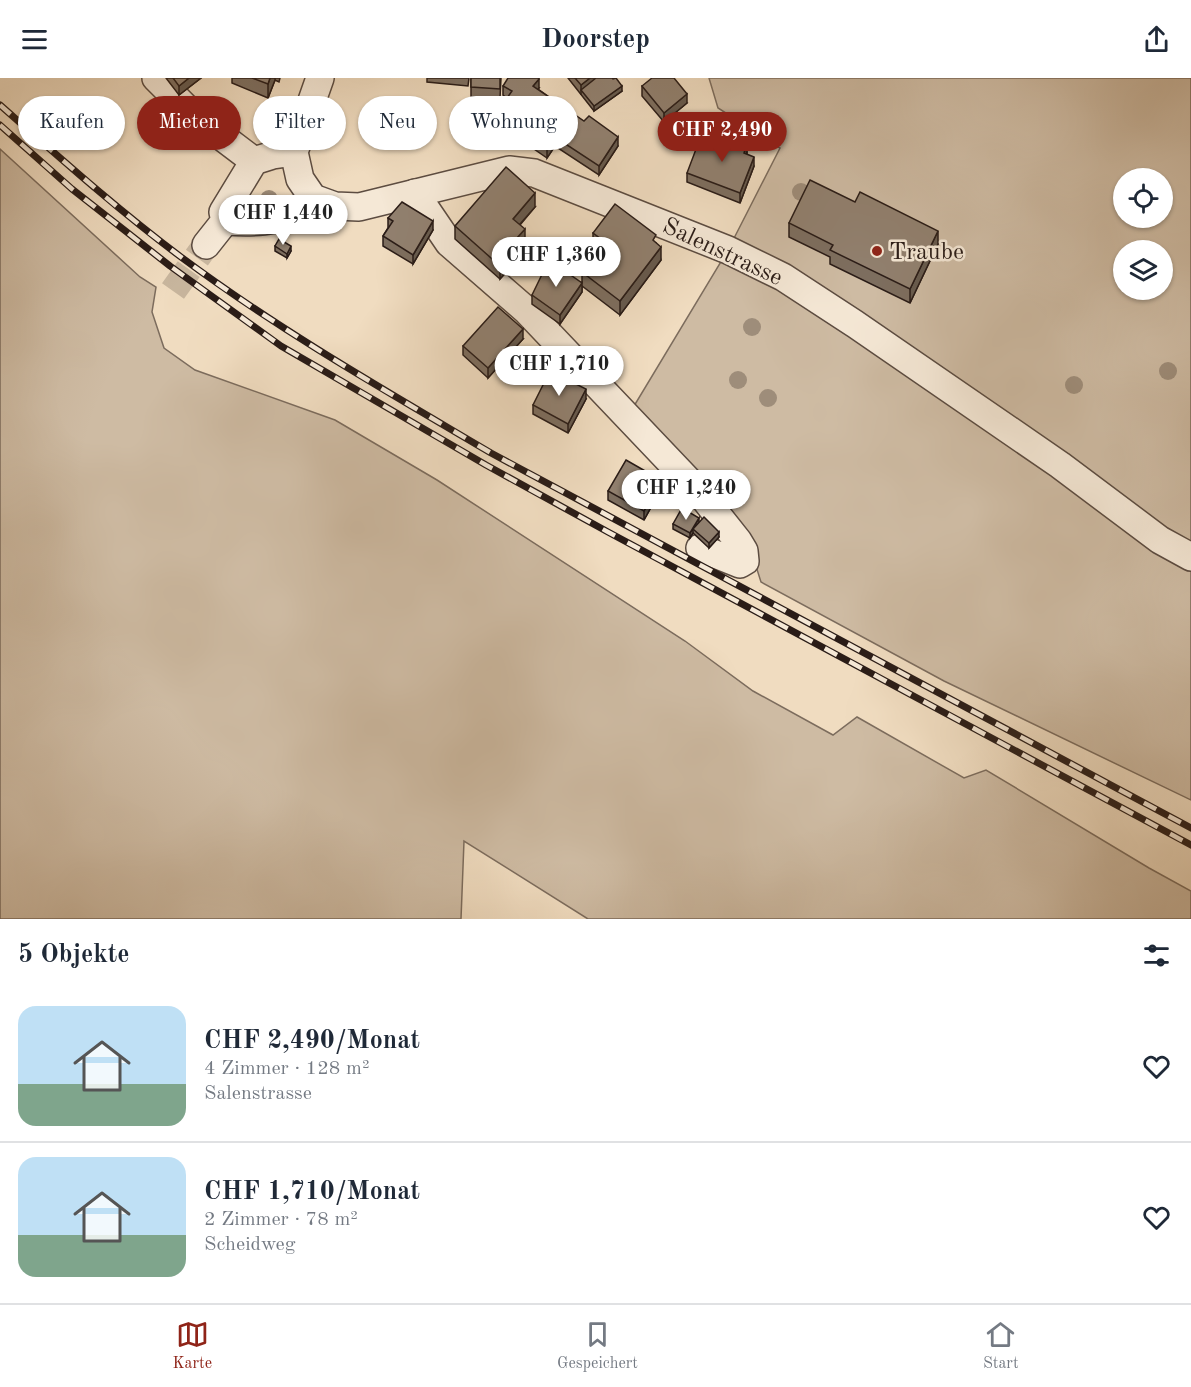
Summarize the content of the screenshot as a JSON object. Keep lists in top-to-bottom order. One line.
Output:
{"streets":{"street":["Salenstrasse"]},"places":["Traube"],"page":{"header":"Doorstep","chip":["Kaufen","Mieten","Filter","Neu","Wohnung"],"price":["CHF 2,490","CHF 1,440","CHF 1,360","CHF 1,710","CHF 1,240"],"heading":"5 Objekte","list":[{"name":"CHF 2,490/Monat","note":"4 Zimmer · 128 m² · Salenstrasse"},{"name":"CHF 1,710/Monat","note":"2 Zimmer · 78 m² · Scheidweg"}],"tabs":["Karte","Gespeichert","Start"]}}
